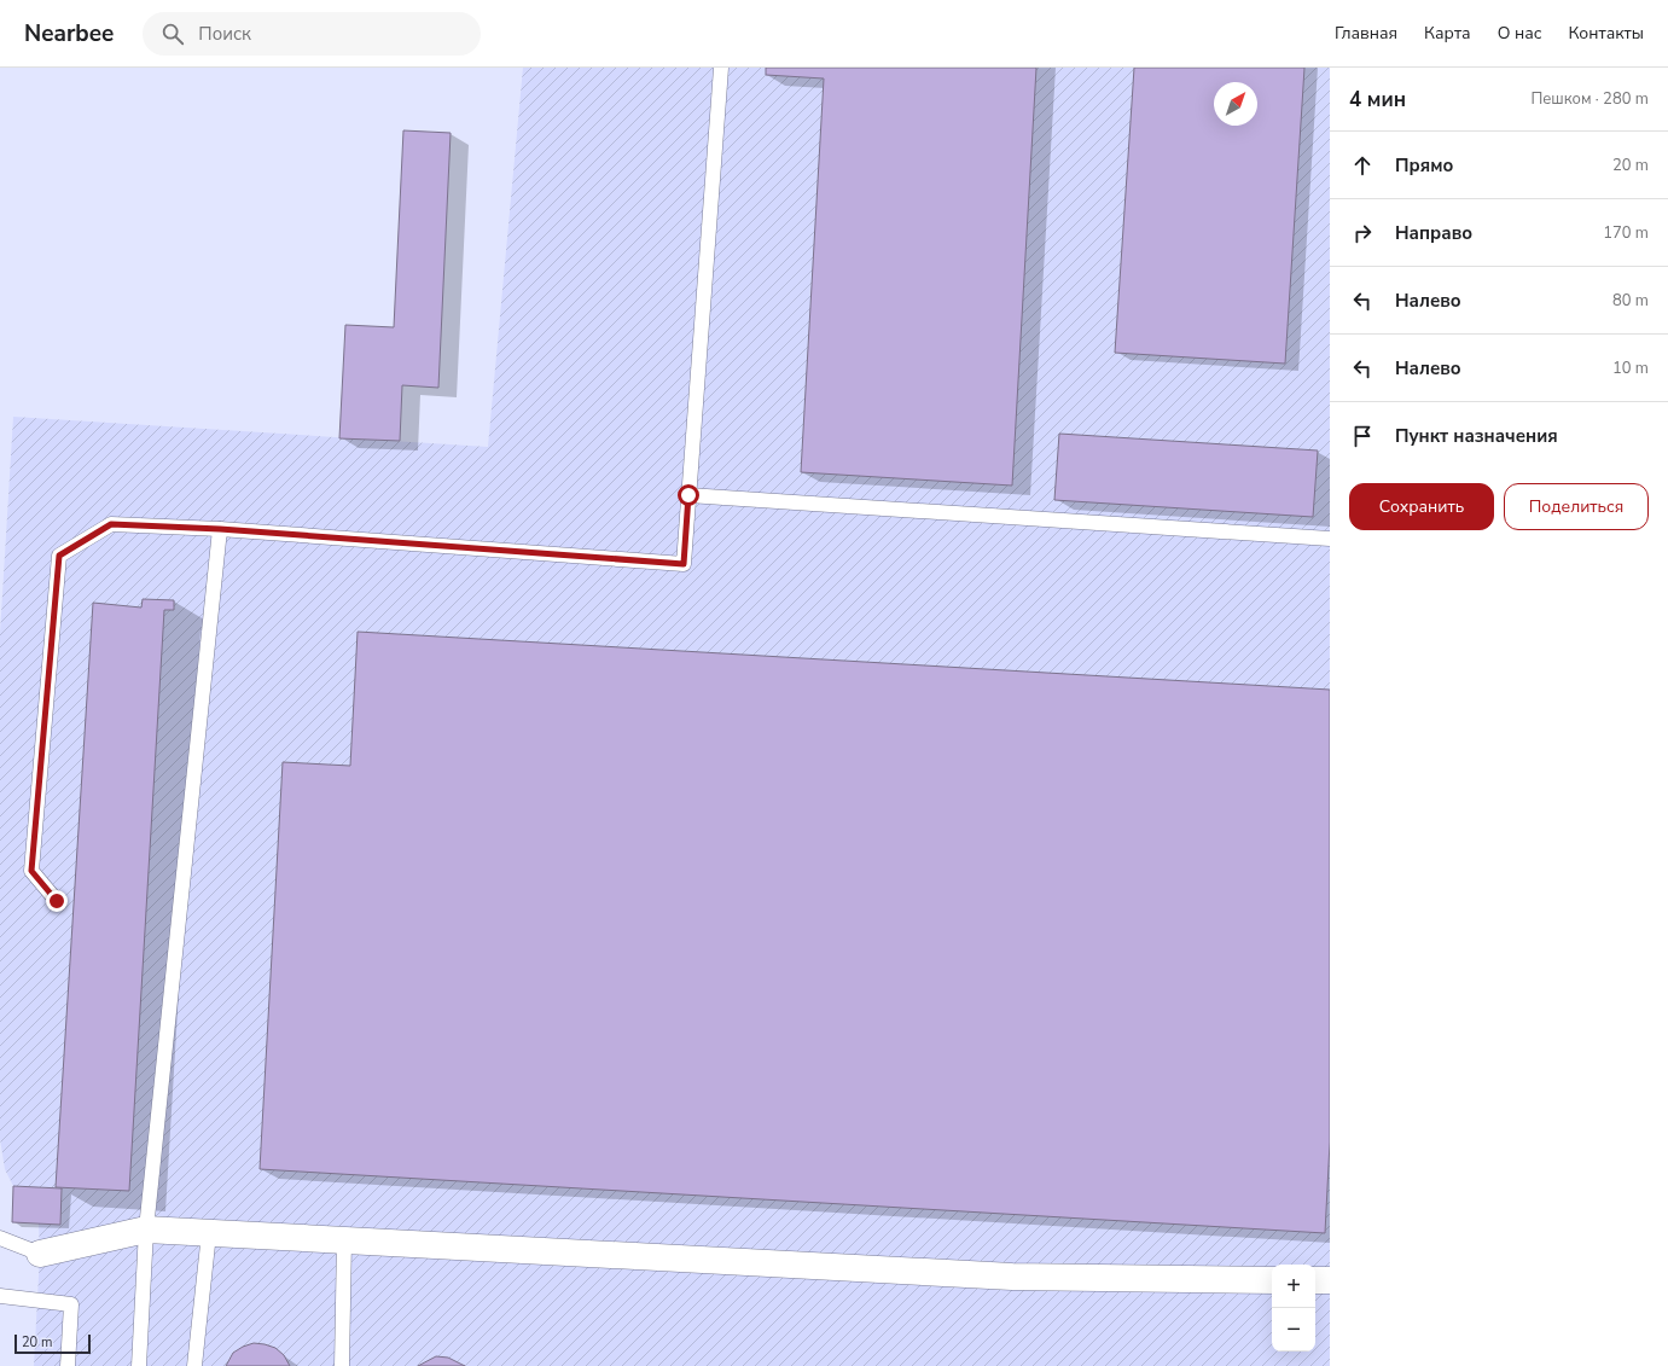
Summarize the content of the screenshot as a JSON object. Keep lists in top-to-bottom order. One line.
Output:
{"scale_bar":"20 m","north":"top right","page":{"header":"Nearbee","search":"Поиск","nav":["Главная","Карта","О нас","Контакты"],"heading":["4 мин","Пешком · 280 m"],"list":[["Прямо","20 m"],["Направо","170 m"],["Налево","80 m"],["Налево","10 m"],"Пункт назначения"],"buttons":["Сохранить","Поделиться"],"map_buttons":["+","−"],"scale":"20 m"}}
